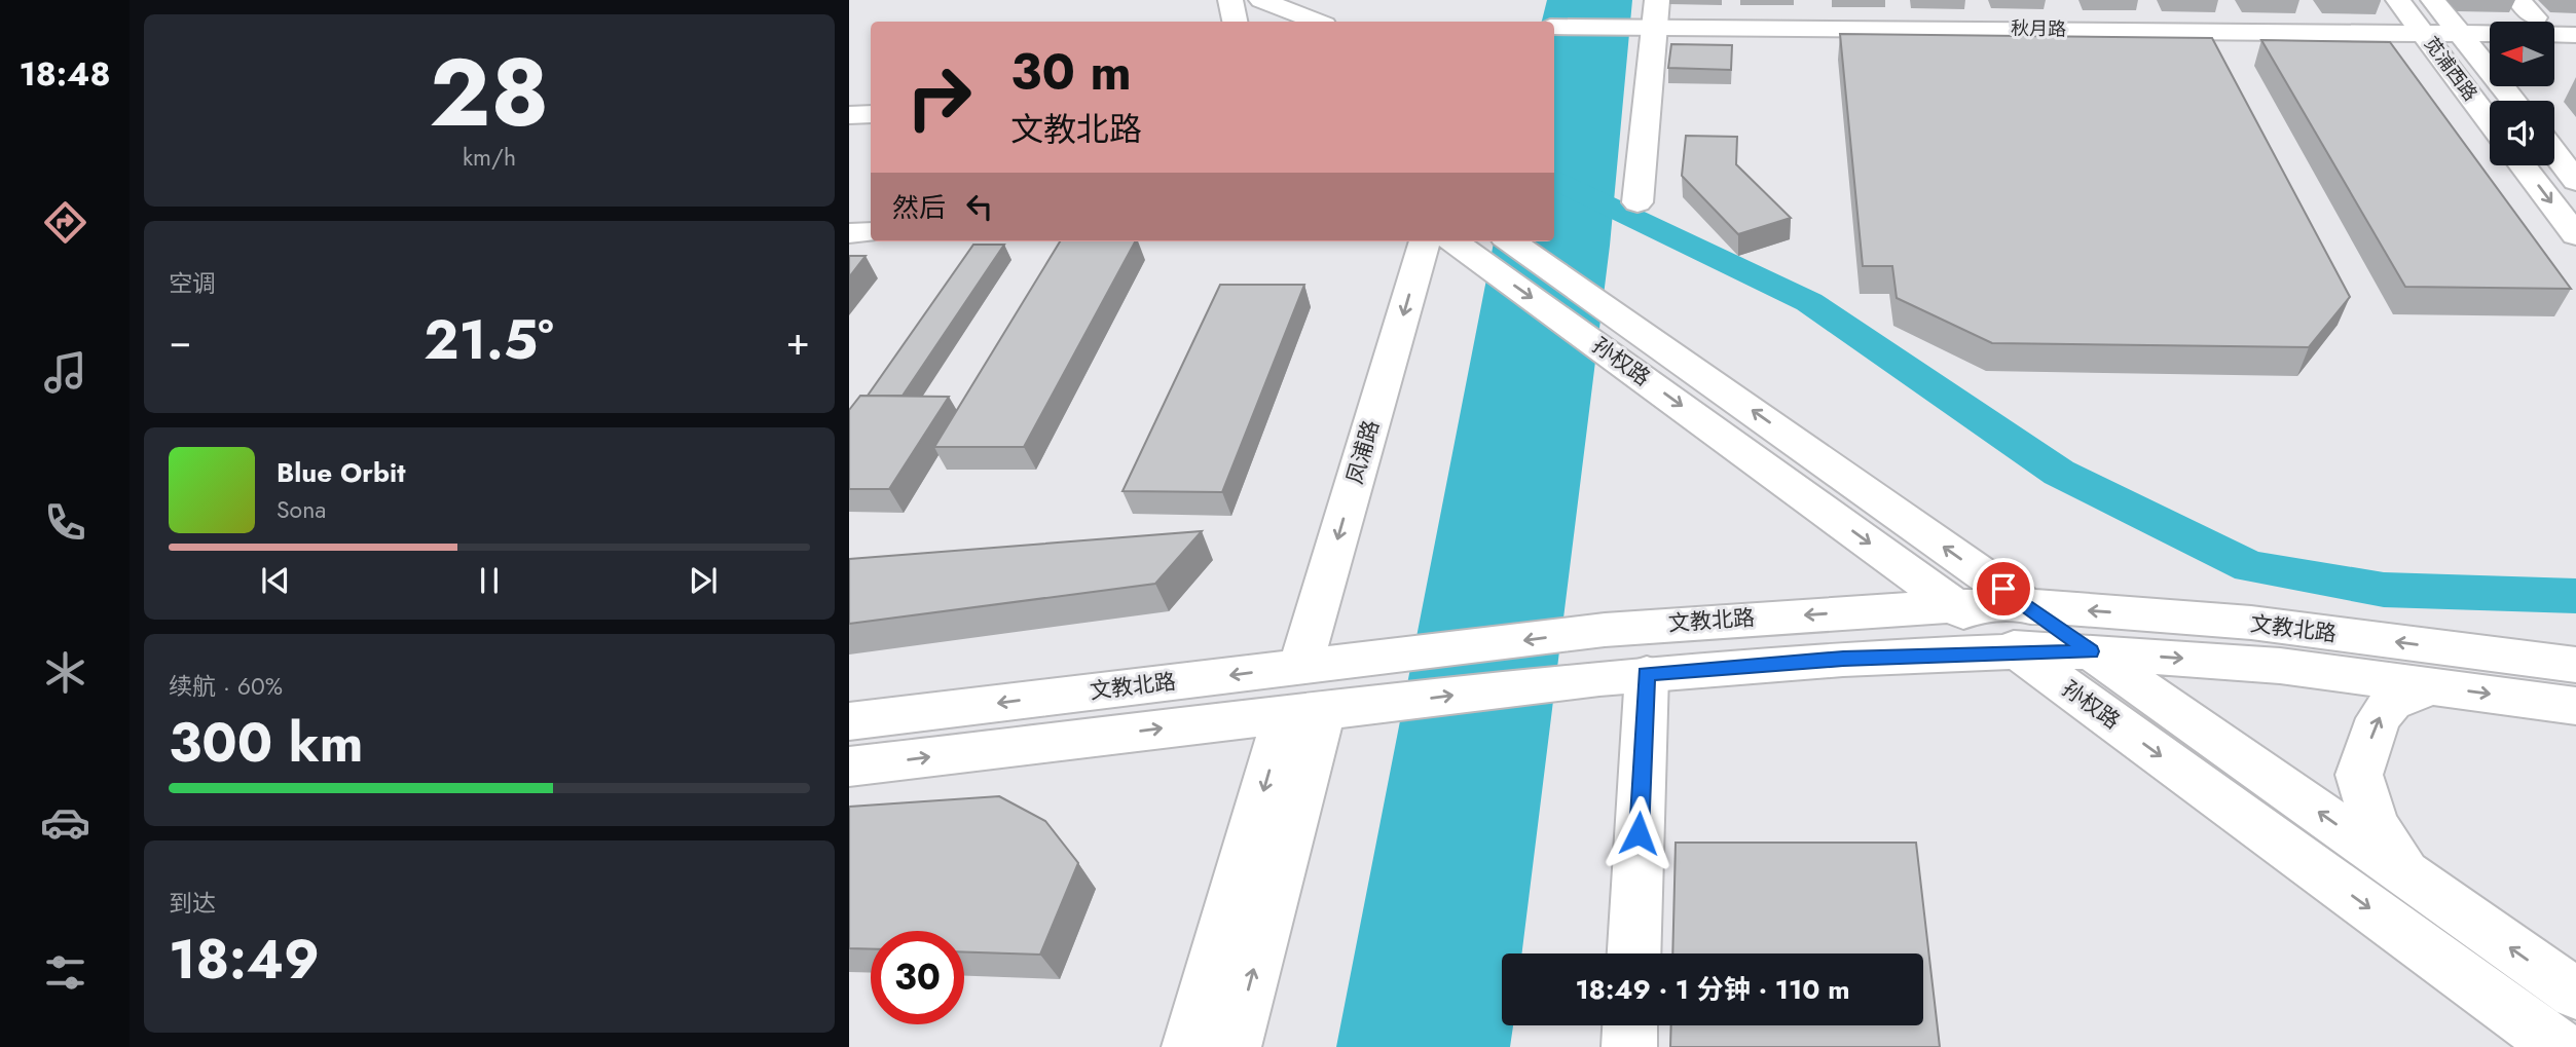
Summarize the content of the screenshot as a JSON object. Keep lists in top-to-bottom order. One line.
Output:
{"streets":{"street":["秋月路","苋浦西路","孙权路","凤浦路","文教北路"]},"crossings":[["秋月路","苋浦西路"],["孙权路","文教北路"],["凤浦路","文教北路"]],"one_way":["凤浦路"],"north":"left","page":{"tabs":"18:48","tile":[["28","km/h"],"空调",["续航 · 60%","300 km"],["到达","18:49"]],"turn":["30 m","文教北路"],"then":"然后","heat":["−","21.5°","+"],"song":["Blue Orbit","Sona"],"limit":"30","trip":"18:49 · 1 分钟 · 110 m"}}
